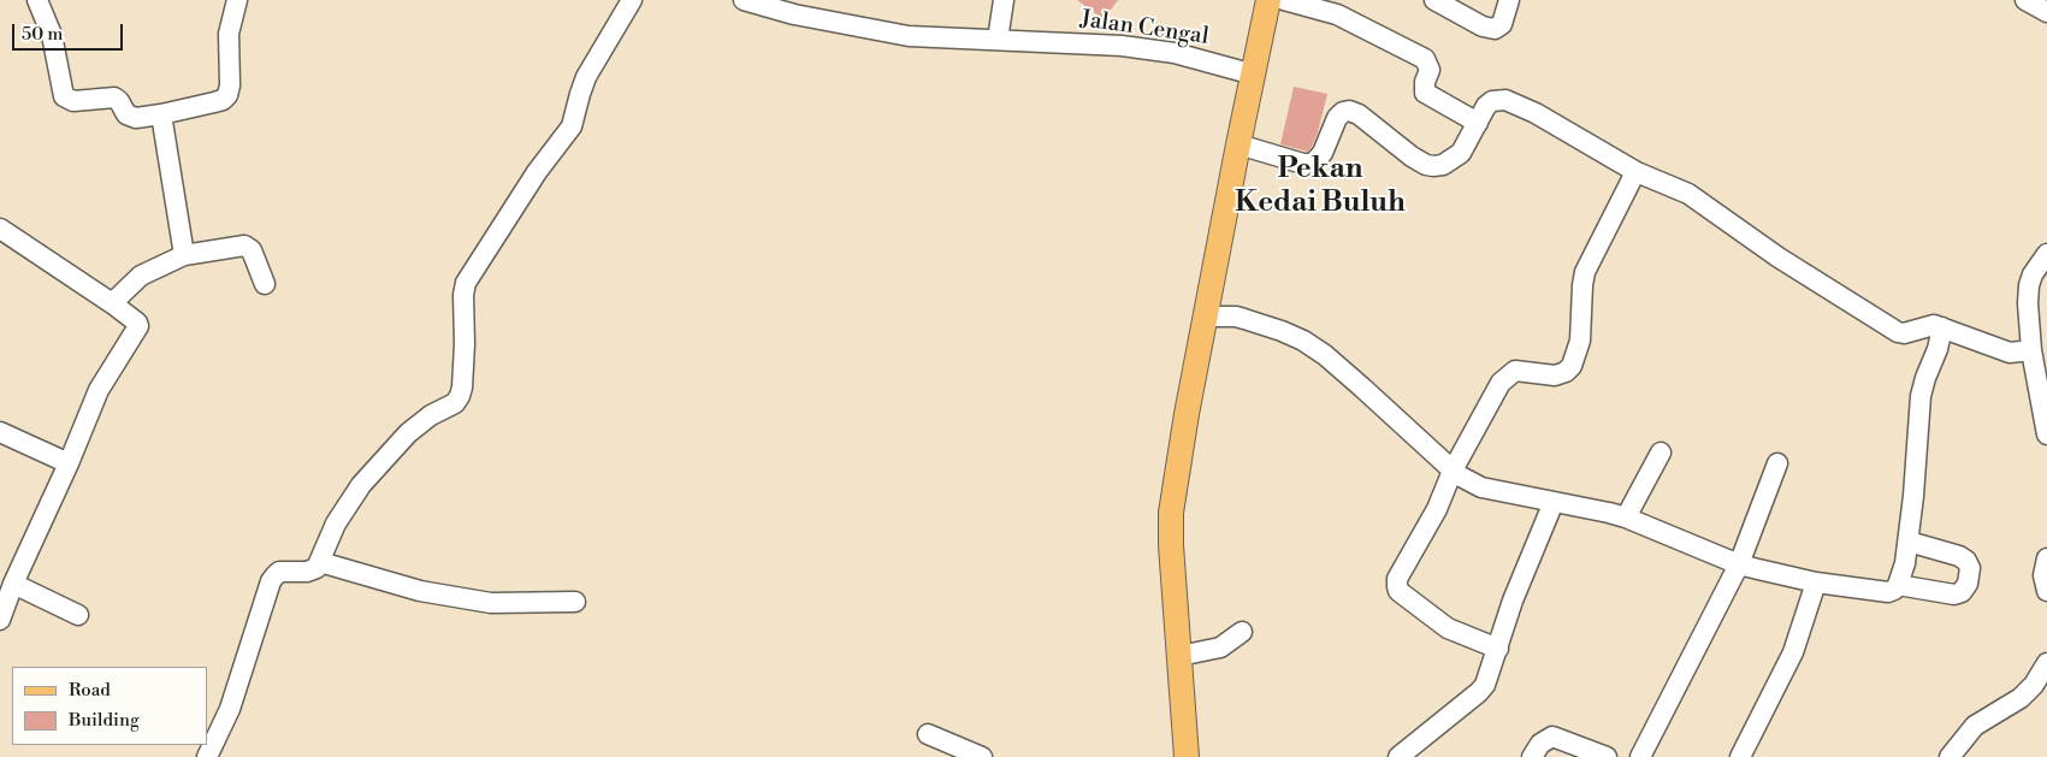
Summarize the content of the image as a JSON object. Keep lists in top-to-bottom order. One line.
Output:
{"streets":{"street":["Jalan Cengal"]},"districts":["Pekan Kedai Buluh"],"legend":["Road","Building"],"scale_bar":"50 m"}
